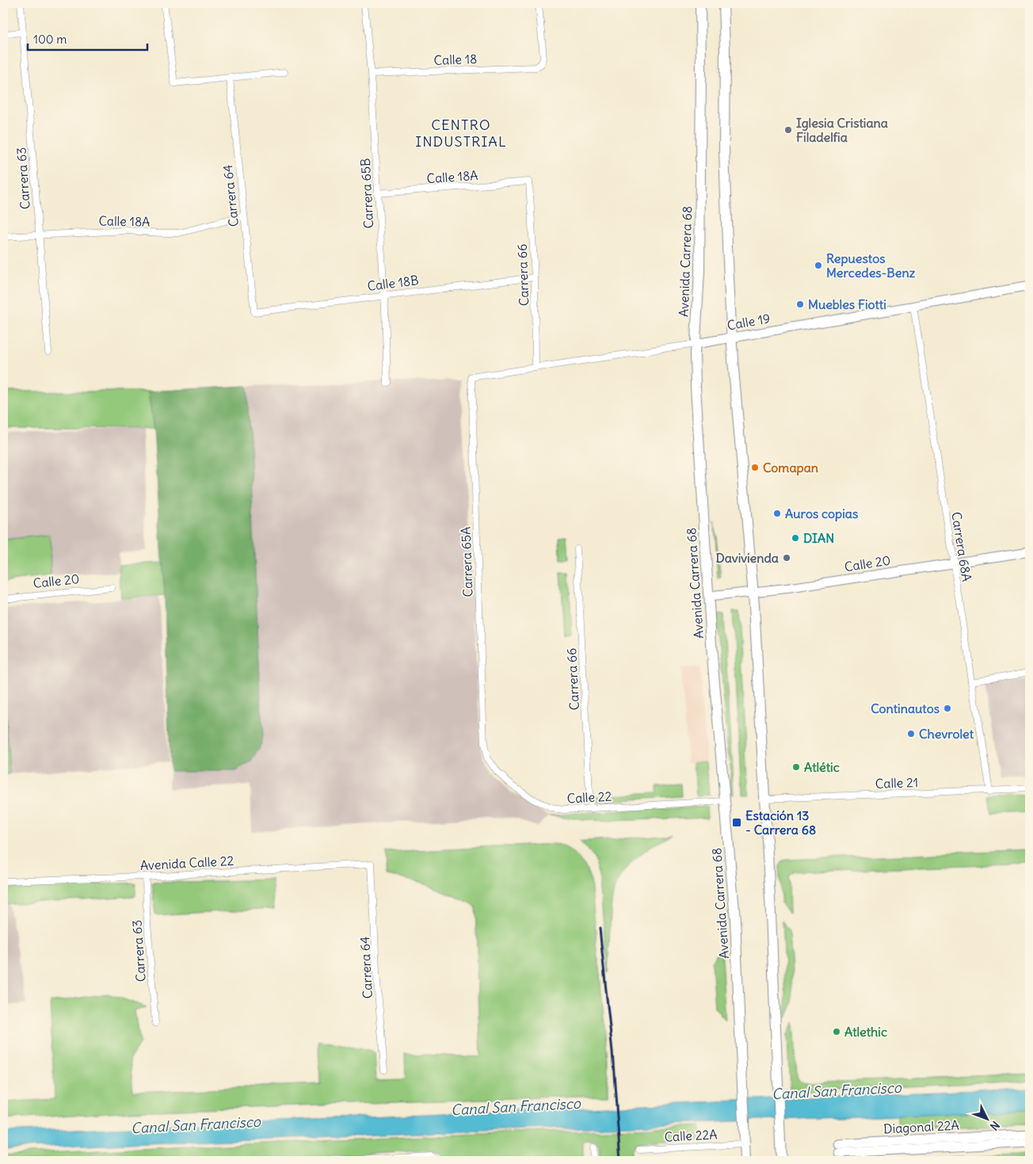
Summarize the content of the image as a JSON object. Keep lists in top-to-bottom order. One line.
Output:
{"streets":{"main road":["Avenida Carrera 68"],"street":["Calle 18","Calle 18A","Carrera 63","Carrera 65B","Carrera 64","Carrera 66","Calle 18B","Calle 19","Carrera 68A","Carrera 65A","Calle 20","Calle 21","Calle 22","Avenida Calle 22","Diagonal 22A","Calle 22A"]},"crossings":[["Calle 18","Carrera 65B"],["Calle 18A","Carrera 63"],["Calle 18A","Carrera 65B"],["Calle 18A","Carrera 64"],["Calle 18A","Carrera 66"],["Carrera 63","Avenida Calle 22"],["Carrera 65B","Calle 18B"],["Carrera 64","Calle 18B"],["Carrera 64","Avenida Calle 22"],["Avenida Carrera 68","Calle 19"],["Avenida Carrera 68","Calle 20"],["Avenida Carrera 68","Calle 22"],["Avenida Carrera 68","Calle 22A"],["Carrera 66","Calle 18B"],["Carrera 66","Calle 19"],["Carrera 66","Calle 22"],["Calle 19","Carrera 68A"],["Calle 19","Carrera 65A"],["Carrera 68A","Calle 20"],["Carrera 68A","Calle 21"],["Carrera 65A","Calle 22"]],"districts":["CENTRO INDUSTRIAL"],"water":["Canal San Francisco"],"places":{"other":["Iglesia Cristiana Filadelfia","Repuestos Mercedes-Benz","Muebles Fiotti","Comapan","Auros copias","DIAN","Davivienda","Continautos","Chevrolet","Atlétic","Atlethic"],"transit":["Estación 13 - Carrera 68"]},"scale_bar":"100 m","north":"bottom right"}
